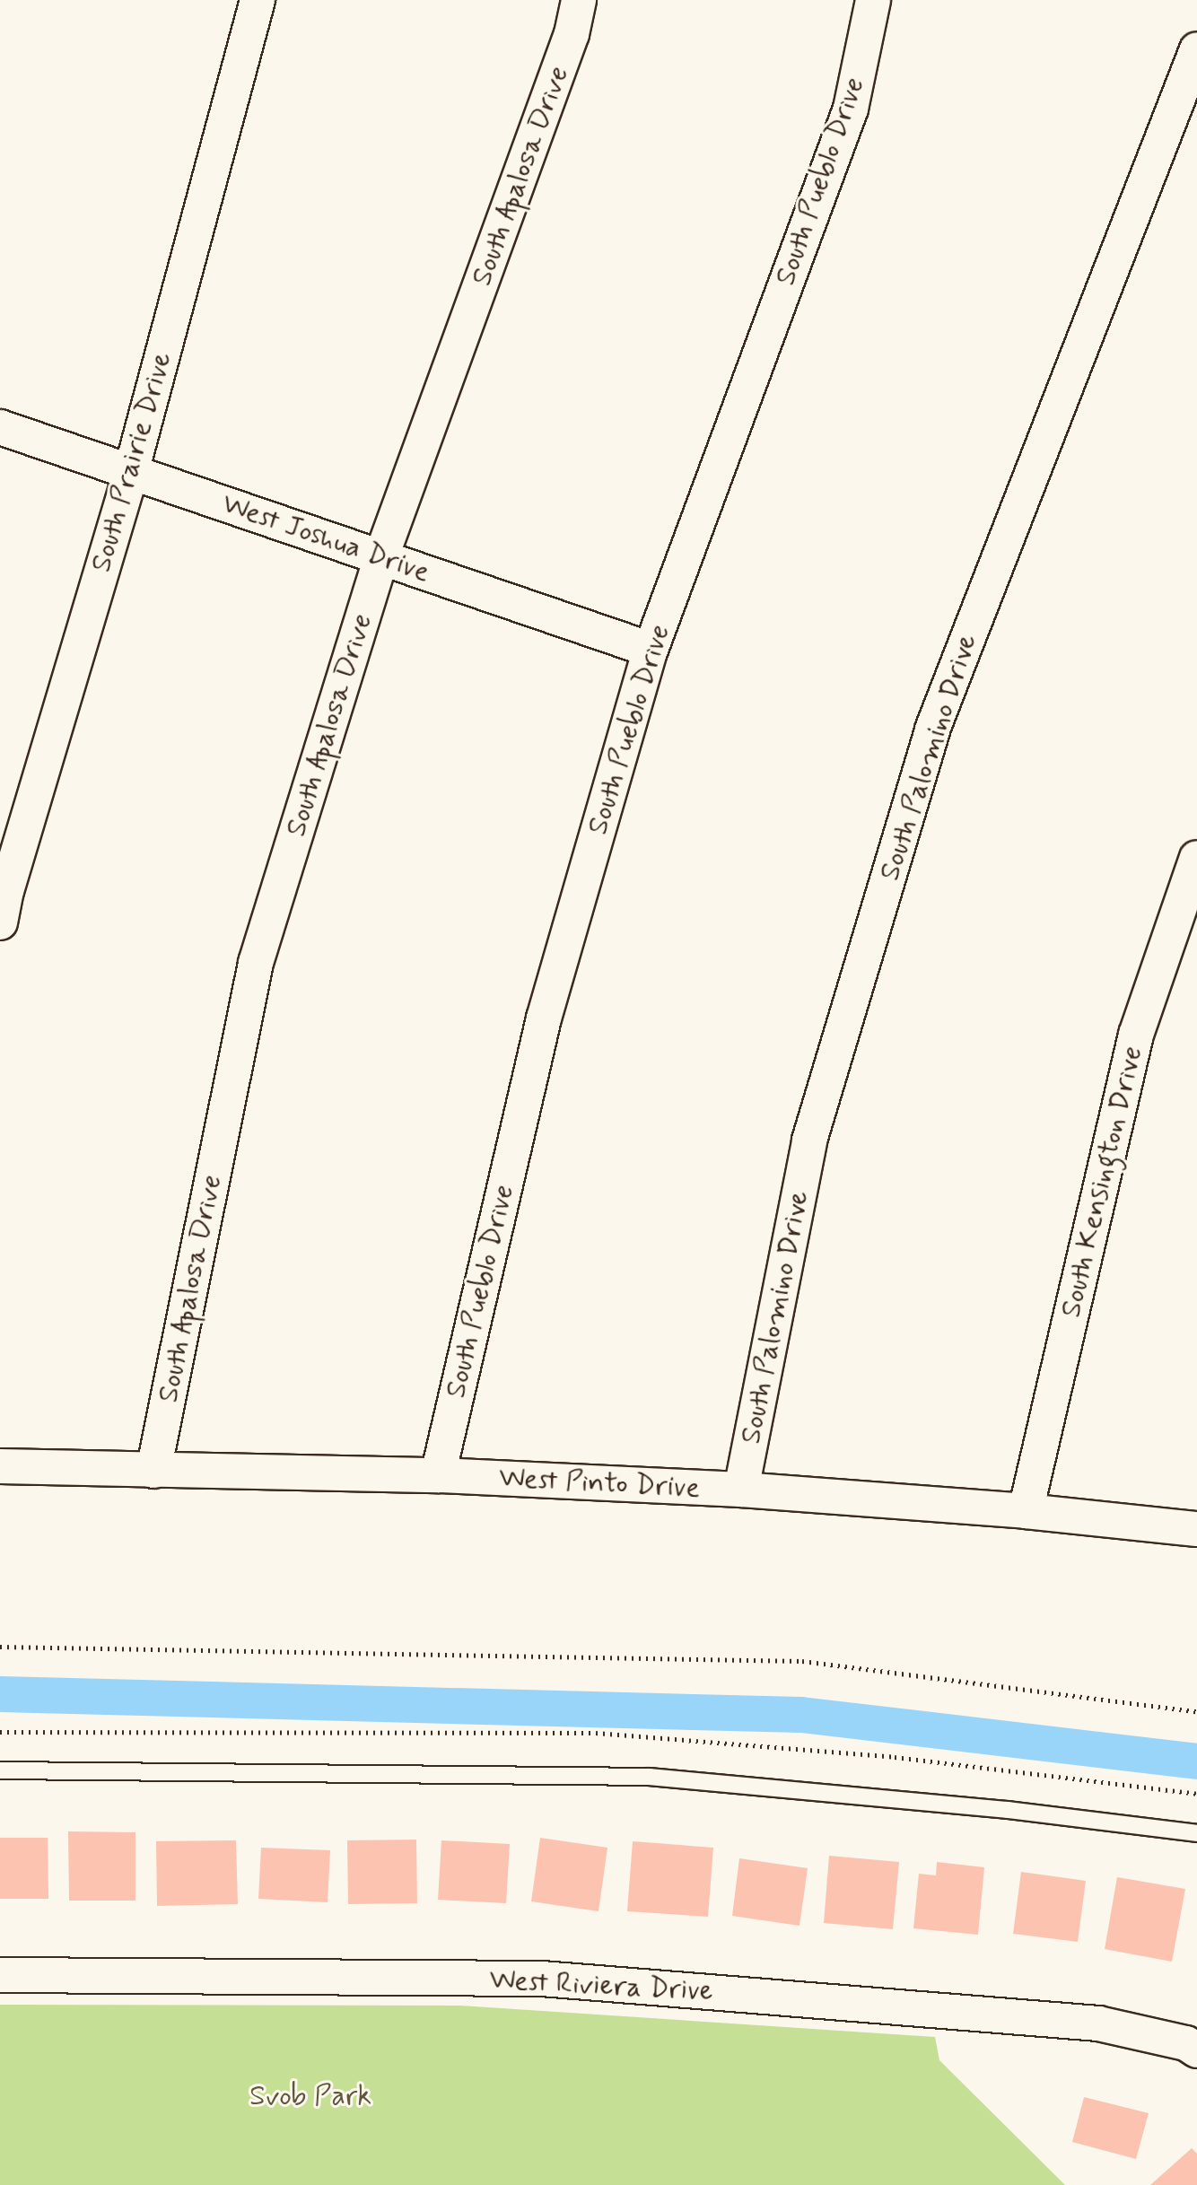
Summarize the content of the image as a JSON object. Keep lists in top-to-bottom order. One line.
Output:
{"streets":{"street":["South Apalosa Drive","South Pueblo Drive","South Prairie Drive","West Joshua Drive","South Palomino Drive","South Kensington Drive","West Pinto Drive","West Riviera Drive"]},"crossings":[["South Apalosa Drive","West Joshua Drive"],["South Apalosa Drive","West Pinto Drive"],["South Pueblo Drive","West Joshua Drive"],["South Pueblo Drive","West Pinto Drive"],["South Prairie Drive","West Joshua Drive"],["South Palomino Drive","West Pinto Drive"],["South Kensington Drive","West Pinto Drive"]],"parks":["Svob Park"]}
